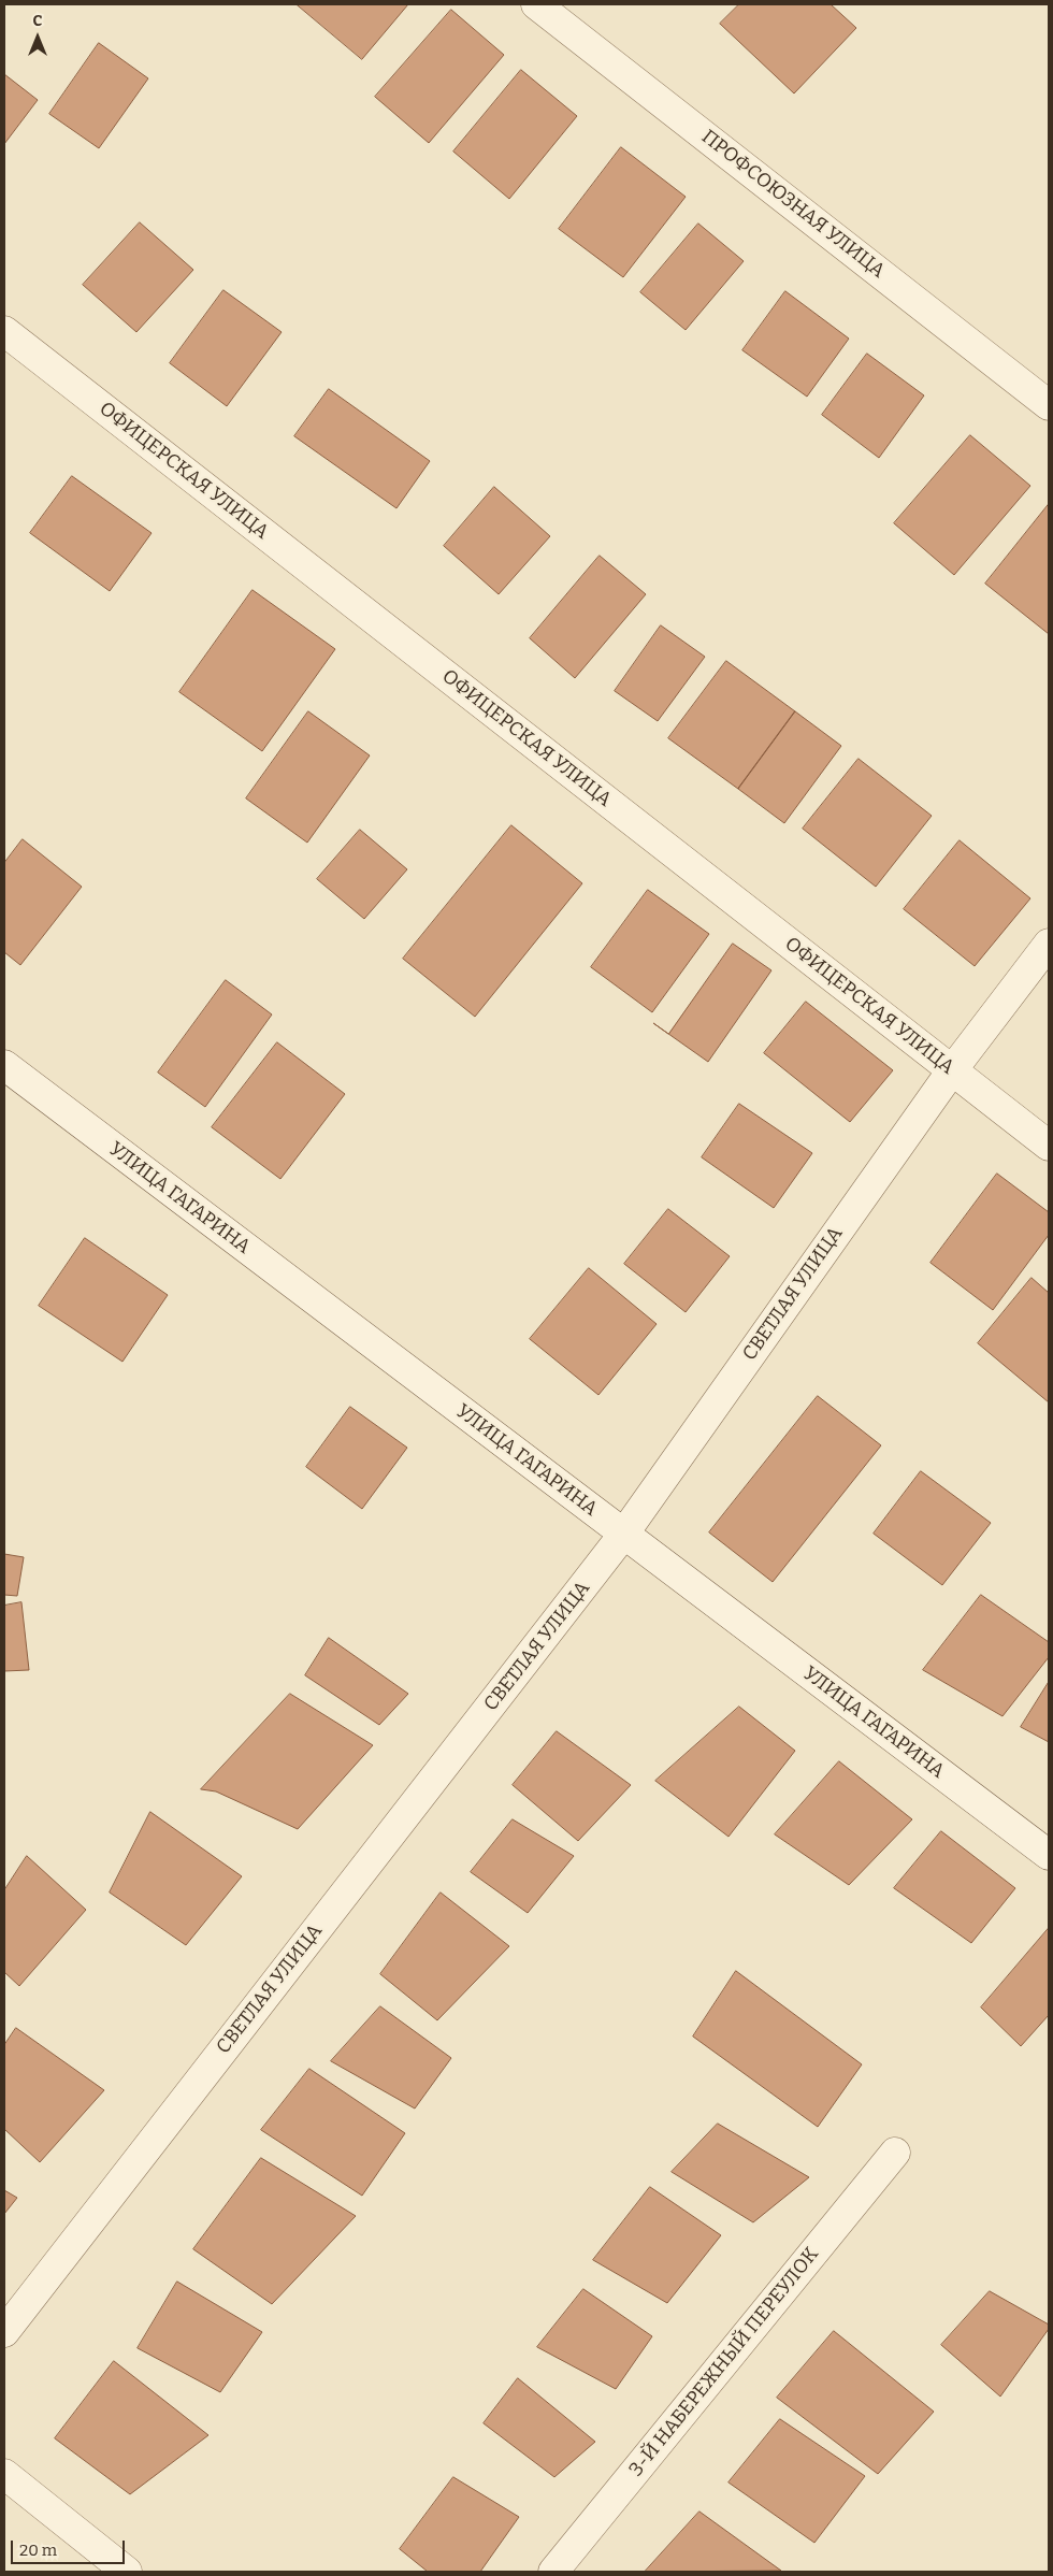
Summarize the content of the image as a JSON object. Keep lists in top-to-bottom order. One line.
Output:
{"streets":{"street":["ПРОФСОЮЗНАЯ УЛИЦА","ОФИЦЕРСКАЯ УЛИЦА","УЛИЦА ГАГАРИНА","СВЕТЛАЯ УЛИЦА","3-Й НАБЕРЕЖНЫЙ ПЕРЕУЛОК"]},"crossings":[["ОФИЦЕРСКАЯ УЛИЦА","СВЕТЛАЯ УЛИЦА"],["УЛИЦА ГАГАРИНА","СВЕТЛАЯ УЛИЦА"]],"scale_bar":"20 m","north":"top"}
